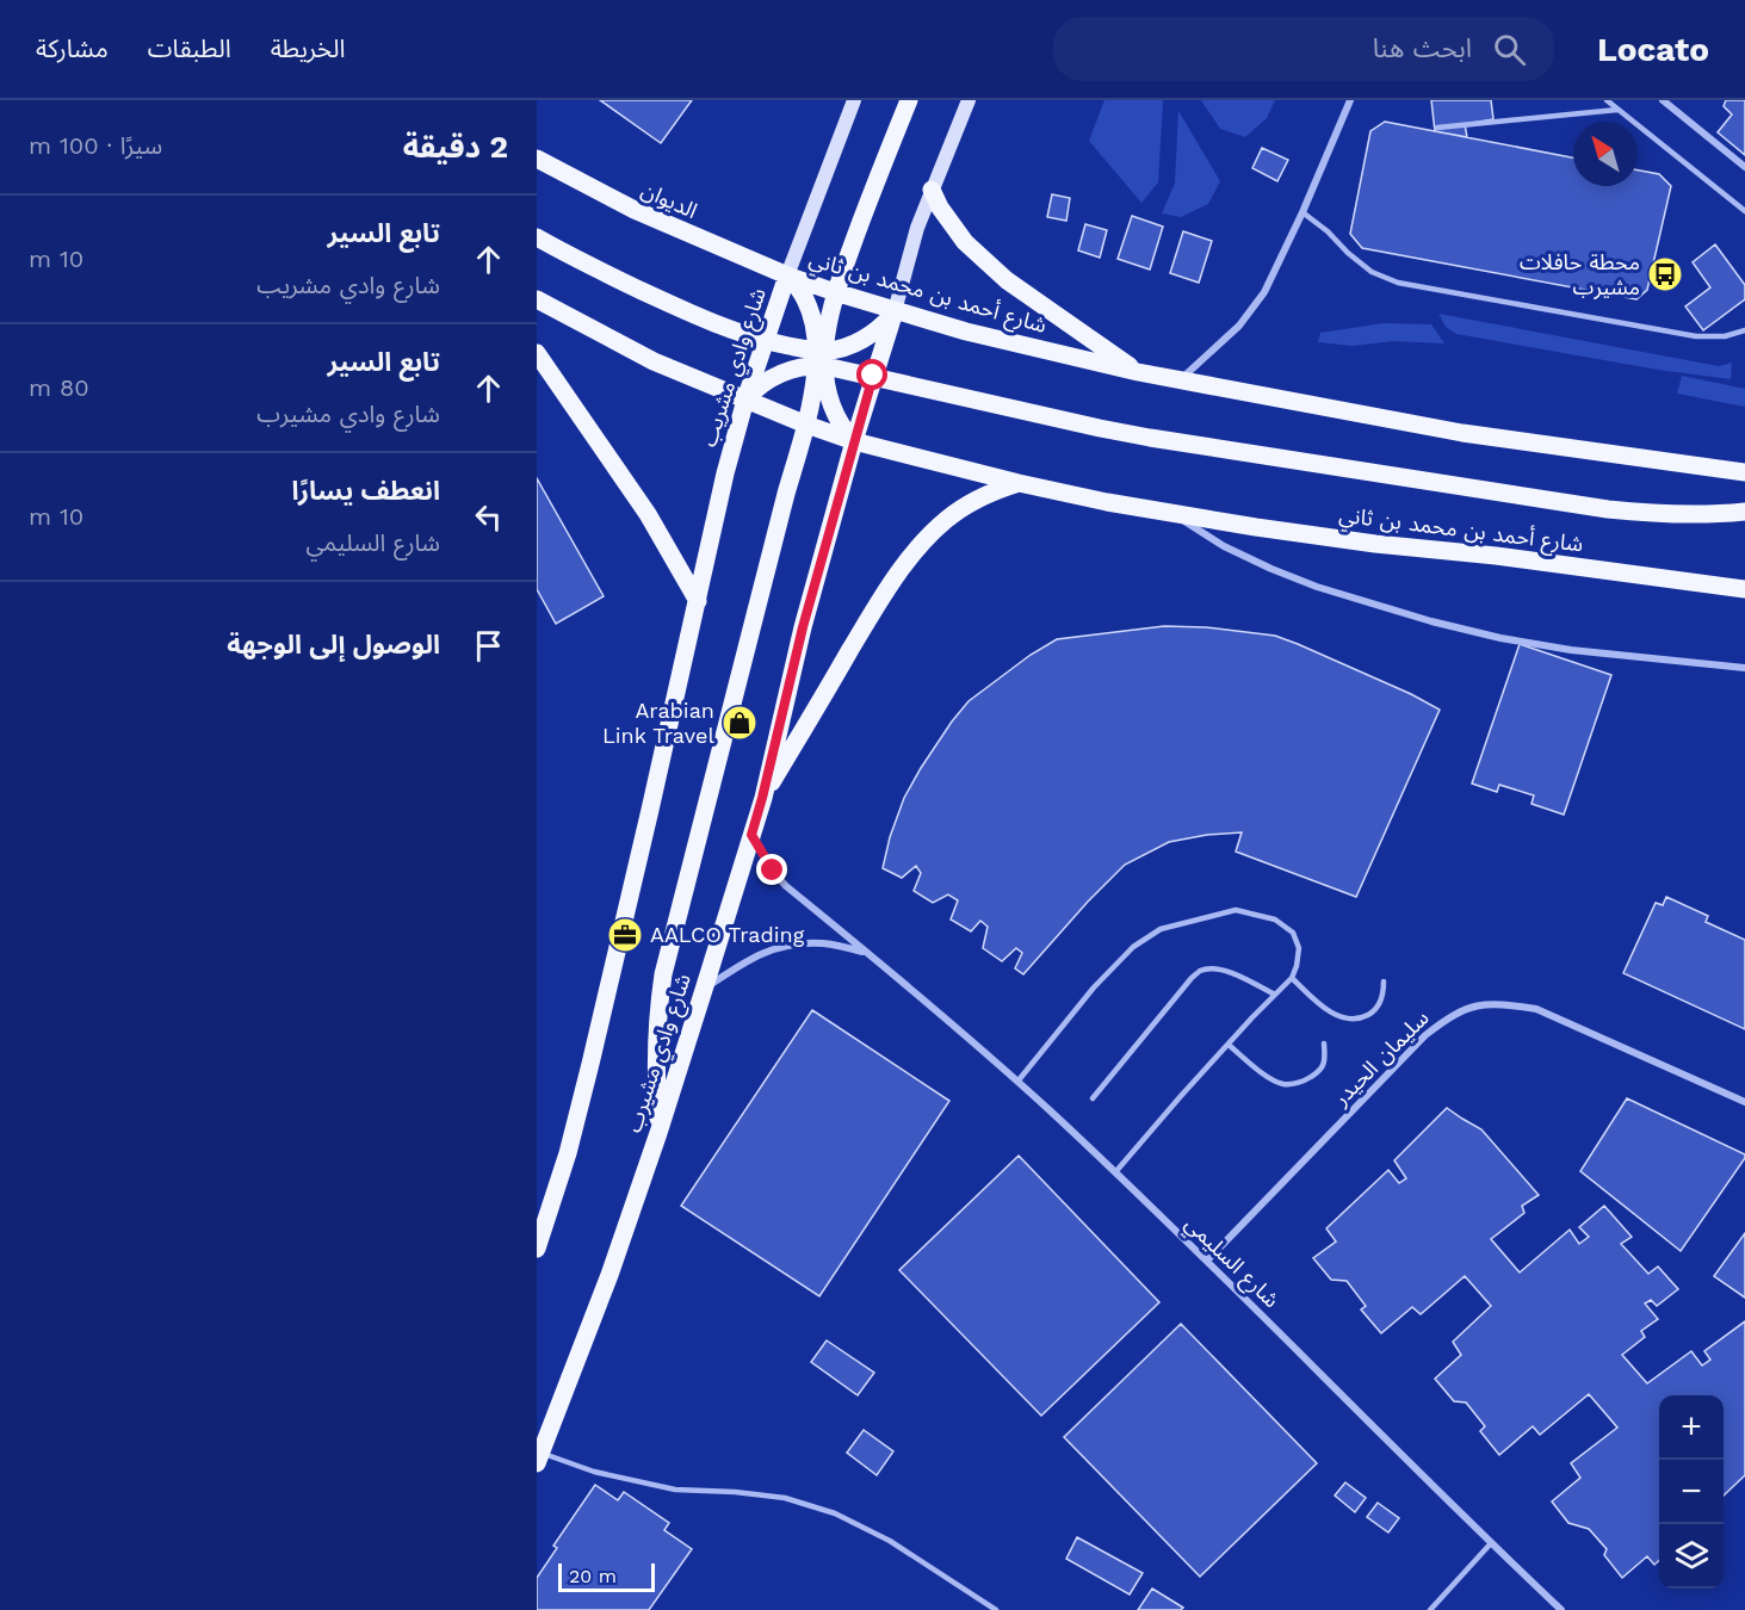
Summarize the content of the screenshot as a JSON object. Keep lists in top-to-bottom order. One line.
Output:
{"streets":{"main road":["الديوان","شارع أحمد بن محمد بن ثاني","شارع وادي مشريب","شارع وادي مشيرب"],"street":["سليمان الحيدر","شارع السليمي"]},"crossings":[["الديوان","شارع أحمد بن محمد بن ثاني"],["الديوان","شارع وادي مشريب"],["شارع أحمد بن محمد بن ثاني","شارع وادي مشريب"],["شارع أحمد بن محمد بن ثاني","شارع وادي مشيرب"],["شارع وادي مشيرب","شارع السليمي"],["سليمان الحيدر","شارع السليمي"]],"places":{"bus stop":["محطة حافلات مشيرب"],"shop":["Arabian Link Travel"],"office":["AALCO Trading"]},"scale_bar":"20 m","north":"top left","page":{"header":"Locato","search":"ابحث هنا","nav":["الخريطة","الطبقات","مشاركة"],"heading":["2 دقيقة","سيرًا · 100 m"],"list":[["تابع السير","شارع وادي مشريب","10 m"],["تابع السير","شارع وادي مشيرب","80 m"],["انعطف يسارًا","شارع السليمي","10 m"],"الوصول إلى الوجهة"],"map_buttons":["+","−"],"scale":"20 m"}}
